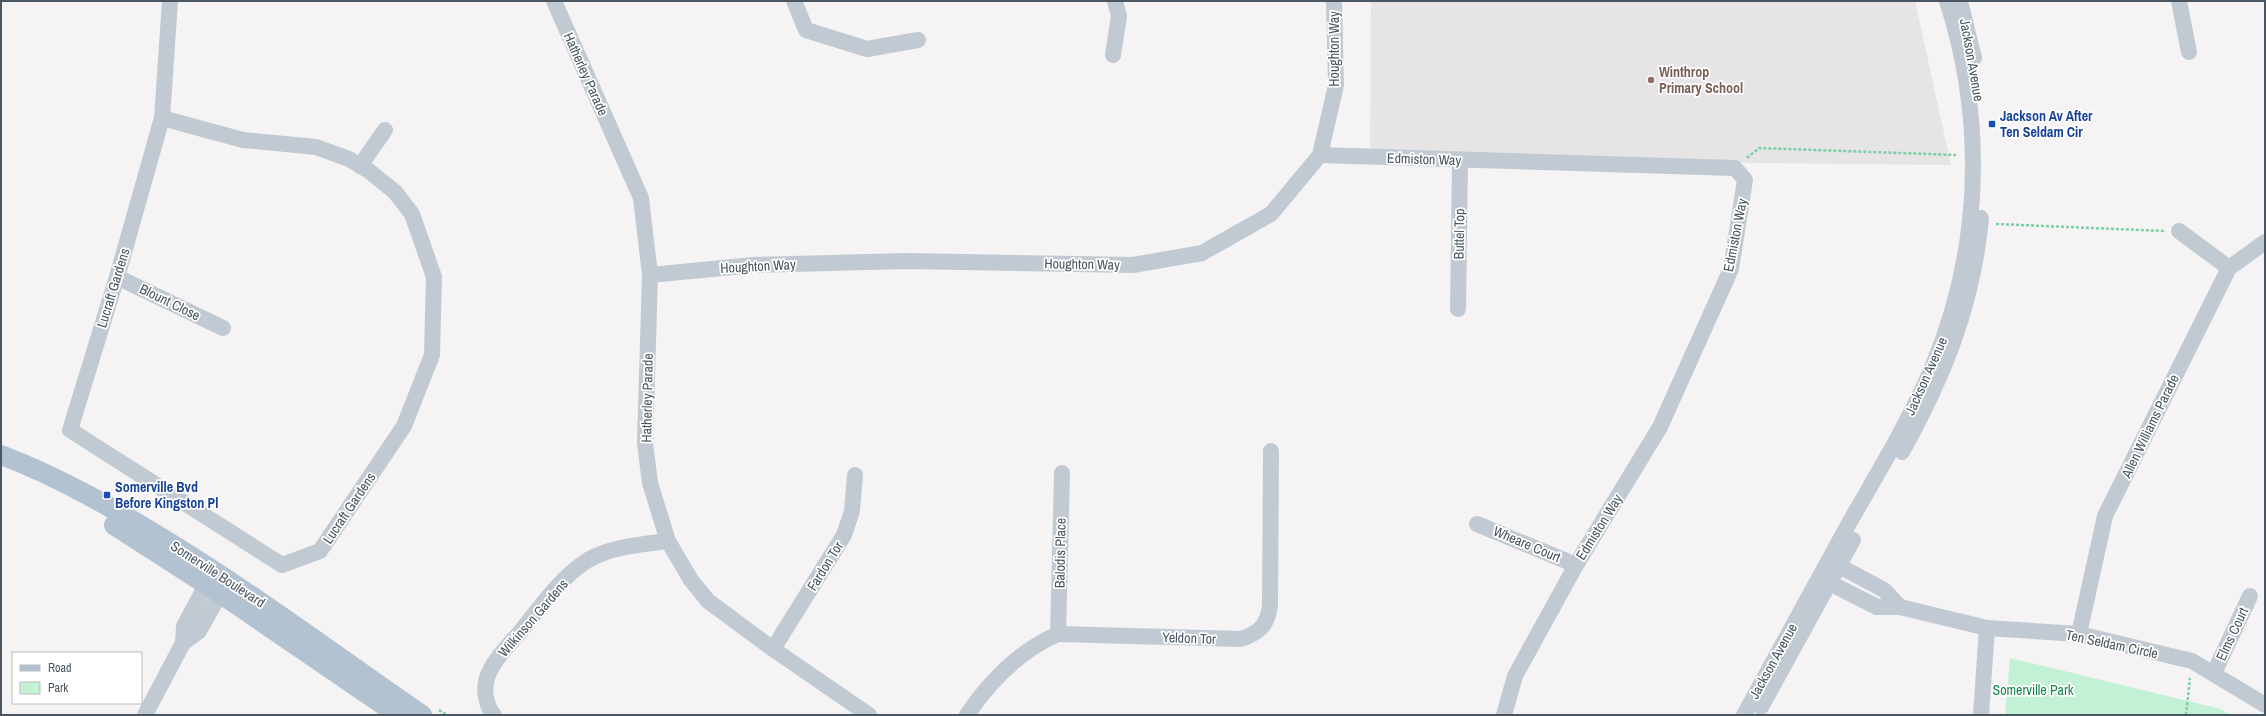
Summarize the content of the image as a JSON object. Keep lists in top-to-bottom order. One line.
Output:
{"streets":{"main road":["Somerville Boulevard"],"street":["Houghton Way","Jackson Avenue","Hatherley Parade","Edmiston Way","Buttel Top","Lucraft Gardens","Blount Close","Allen Williams Parade","Wheare Court","Balodis Place","Fardon Tor","Wilkinson Gardens","Elms Court","Yeldon Tor","Ten Seldam Circle"]},"crossings":[["Houghton Way","Hatherley Parade"],["Houghton Way","Edmiston Way"],["Jackson Avenue","Ten Seldam Circle"],["Hatherley Parade","Fardon Tor"],["Hatherley Parade","Wilkinson Gardens"],["Edmiston Way","Buttel Top"],["Edmiston Way","Wheare Court"],["Lucraft Gardens","Blount Close"],["Allen Williams Parade","Ten Seldam Circle"],["Balodis Place","Yeldon Tor"],["Elms Court","Ten Seldam Circle"]],"parks":["Somerville Park"],"places":{"other":["Winthrop Primary School"],"transit":["Jackson Av After Ten Seldam Cir","Somerville Bvd Before Kingston Pl"]},"legend":["Road","Park"]}
